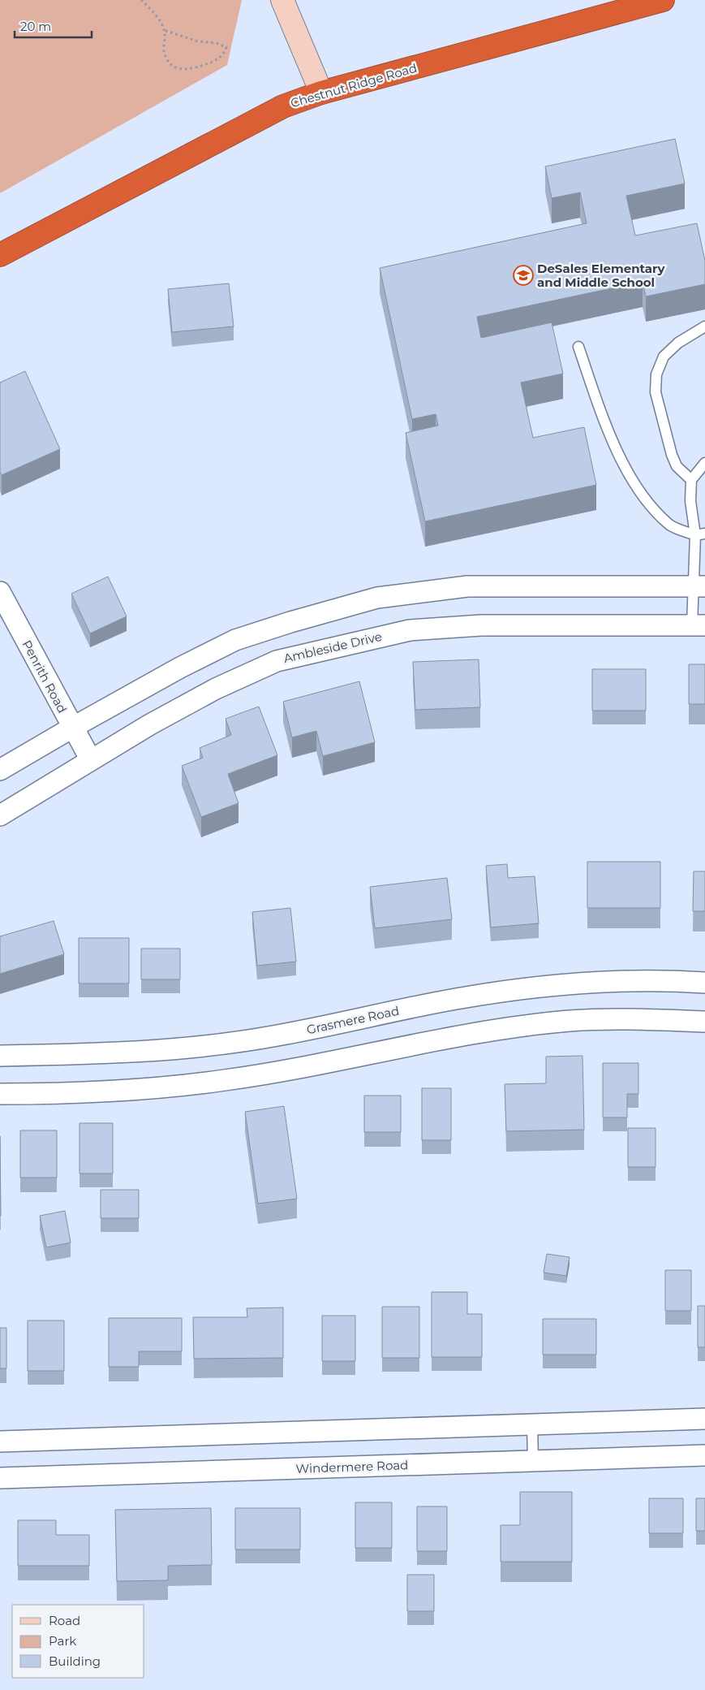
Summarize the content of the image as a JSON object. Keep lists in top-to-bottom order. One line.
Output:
{"streets":{"highway":["Chestnut Ridge Road"],"street":["Ambleside Drive","Penrith Road","Grasmere Road","Windermere Road"]},"crossings":[["Ambleside Drive","Penrith Road"]],"places":{"school or university":["DeSales Elementary and Middle School"]},"legend":["Road","Park","Building"],"scale_bar":"20 m"}
